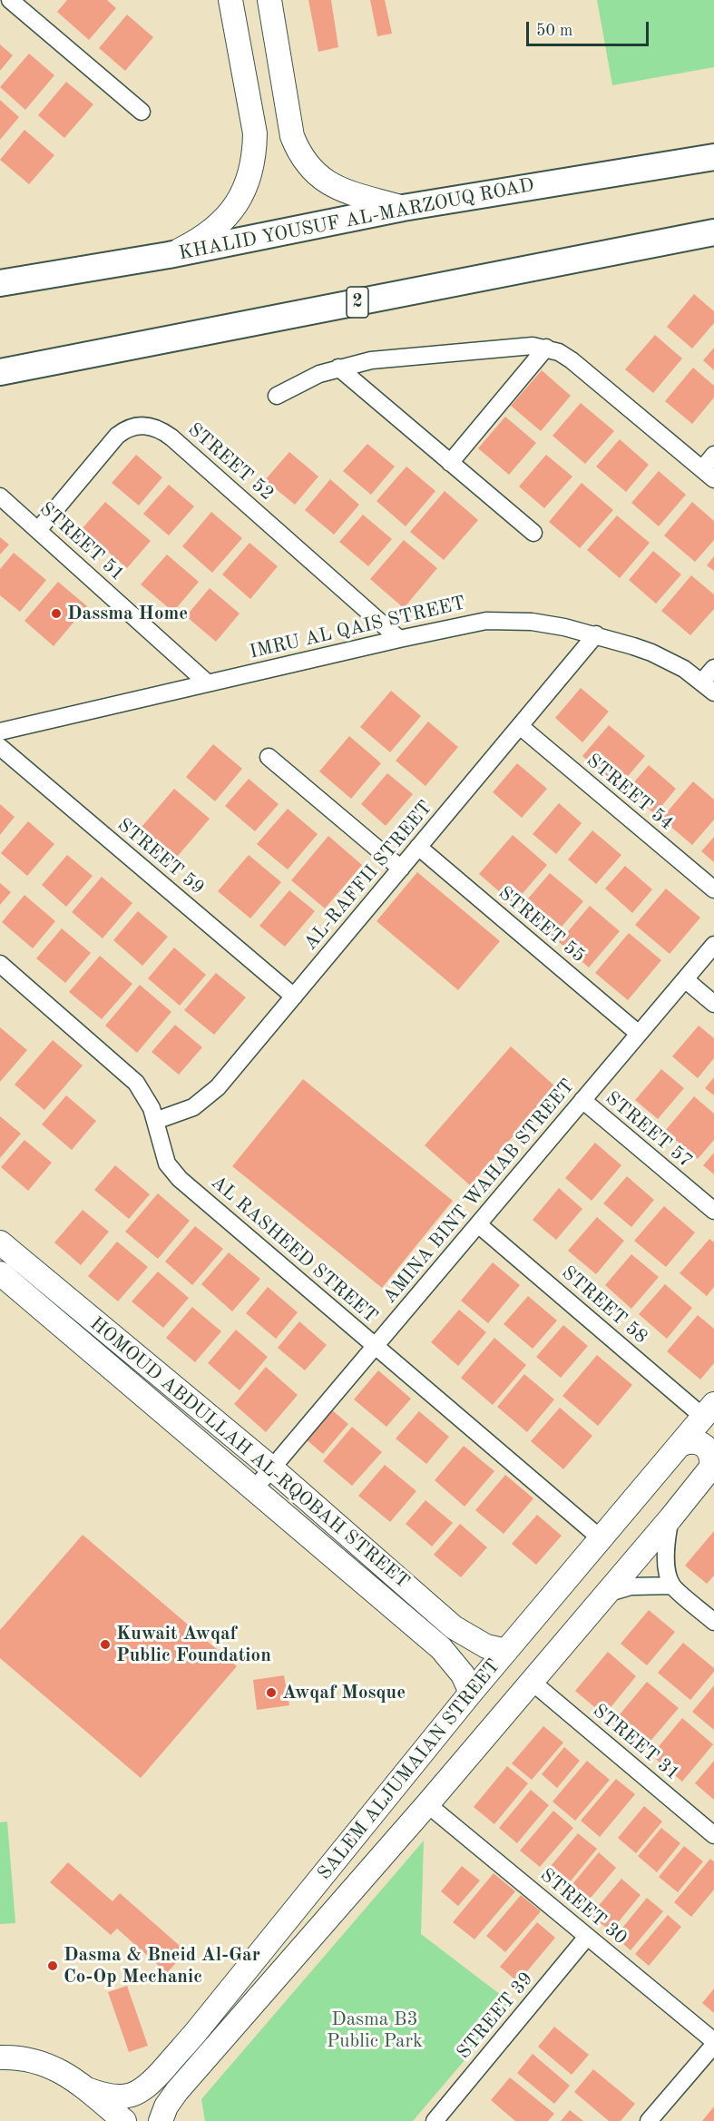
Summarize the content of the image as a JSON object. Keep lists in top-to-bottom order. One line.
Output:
{"streets":{"main road":["KHALID YOUSUF AL-MARZOUQ ROAD","2"],"street":["STREET 52","STREET 51","IMRU AL QAIS STREET","STREET 54","STREET 59","AL-RAFFII STREET","STREET 55","STREET 57","AMINA BINT WAHAB STREET","AL RASHEED STREET","STREET 58","HOMOUD ABDULLAH AL-RQOBAH STREET","STREET 31","SALEM ALJUMAIAN STREET","STREET 30","STREET 39"]},"crossings":[["STREET 52","STREET 51"],["STREET 52","IMRU AL QAIS STREET"],["STREET 51","IMRU AL QAIS STREET"],["IMRU AL QAIS STREET","AL-RAFFII STREET"],["STREET 54","AL-RAFFII STREET"],["STREET 59","AL-RAFFII STREET"],["AL-RAFFII STREET","STREET 55"],["AL-RAFFII STREET","AL RASHEED STREET"],["STREET 55","AMINA BINT WAHAB STREET"],["STREET 57","AMINA BINT WAHAB STREET"],["AMINA BINT WAHAB STREET","AL RASHEED STREET"],["AMINA BINT WAHAB STREET","STREET 58"],["AMINA BINT WAHAB STREET","HOMOUD ABDULLAH AL-RQOBAH STREET"],["AL RASHEED STREET","SALEM ALJUMAIAN STREET"],["STREET 58","SALEM ALJUMAIAN STREET"],["HOMOUD ABDULLAH AL-RQOBAH STREET","SALEM ALJUMAIAN STREET"],["STREET 31","SALEM ALJUMAIAN STREET"],["SALEM ALJUMAIAN STREET","STREET 30"],["STREET 30","STREET 39"]],"parks":["Dasma B3 Public Park"],"places":["Dassma Home","Kuwait Awqaf Public Foundation","Awqaf Mosque","Dasma & Bneid Al-Gar Co-Op Mechanic"],"scale_bar":"50 m"}
